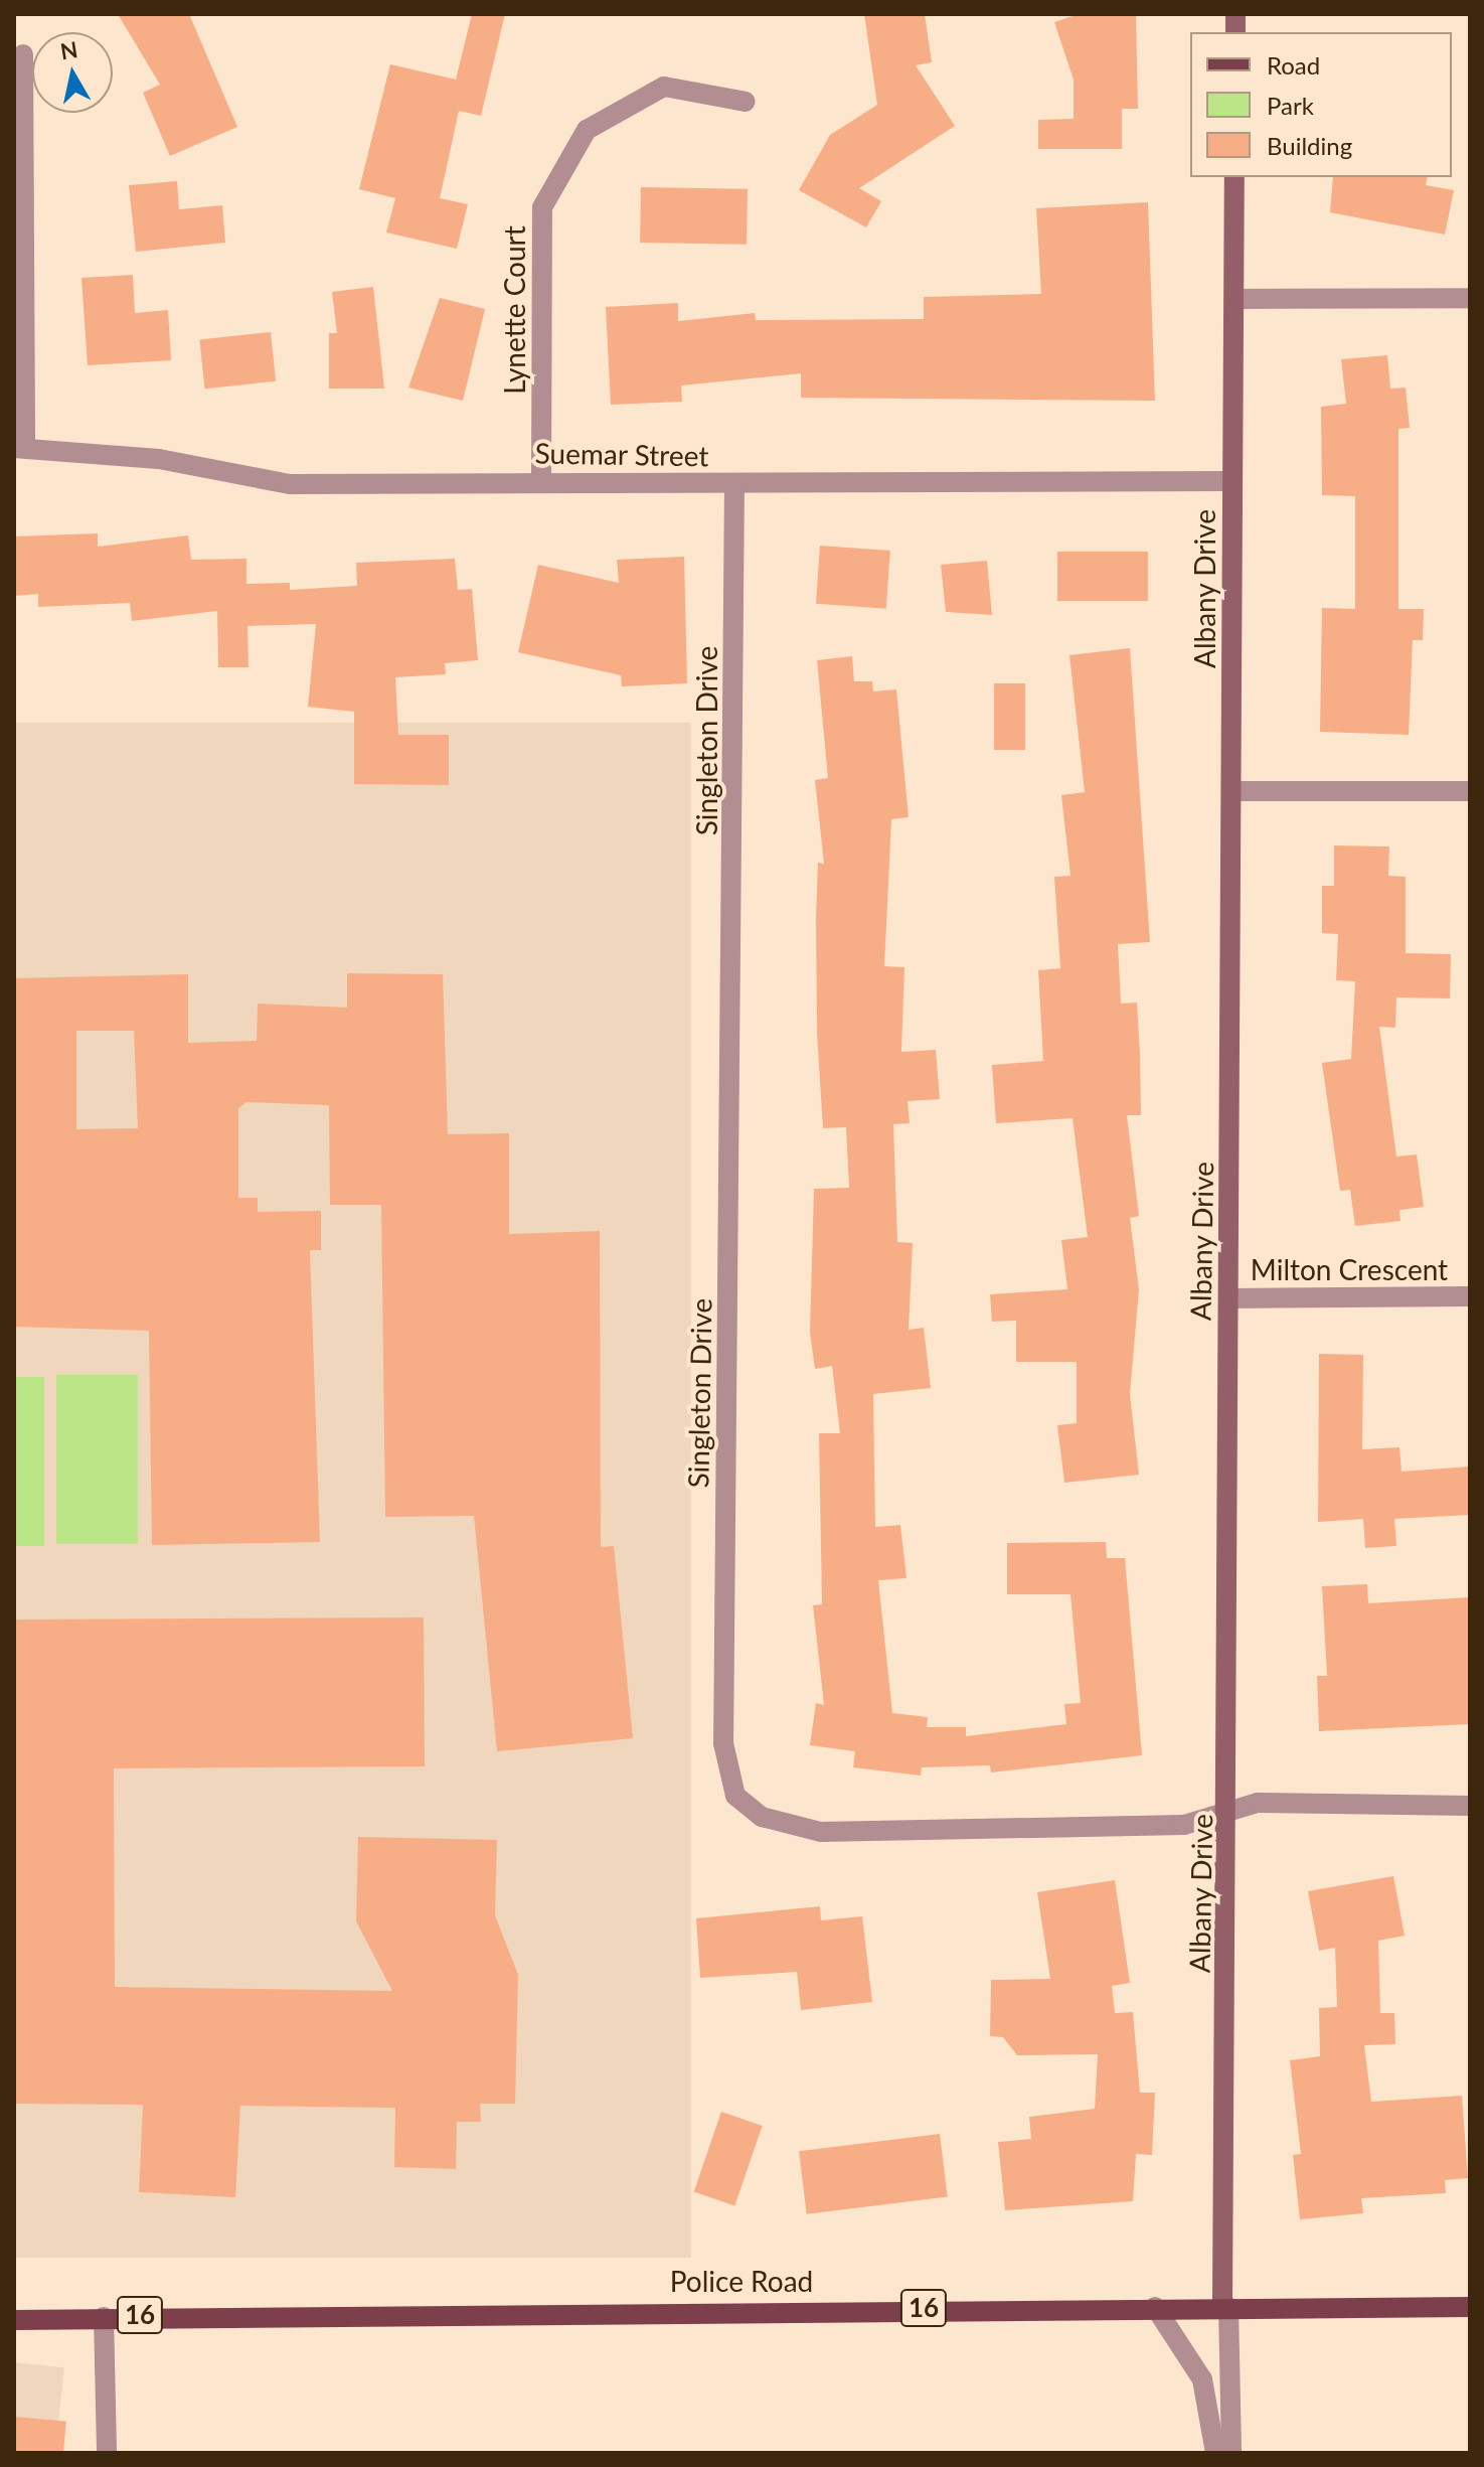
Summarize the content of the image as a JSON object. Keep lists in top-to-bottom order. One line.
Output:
{"streets":{"main road":["Police Road","16"],"street":["Lynette Court","Suemar Street","Albany Drive","Singleton Drive","Milton Crescent"]},"crossings":[["Lynette Court","Suemar Street"],["Suemar Street","Albany Drive"],["Suemar Street","Singleton Drive"],["Albany Drive","Singleton Drive"],["Albany Drive","Milton Crescent"],["Albany Drive","Police Road"]],"legend":["Road","Park","Building"],"north":"top"}
